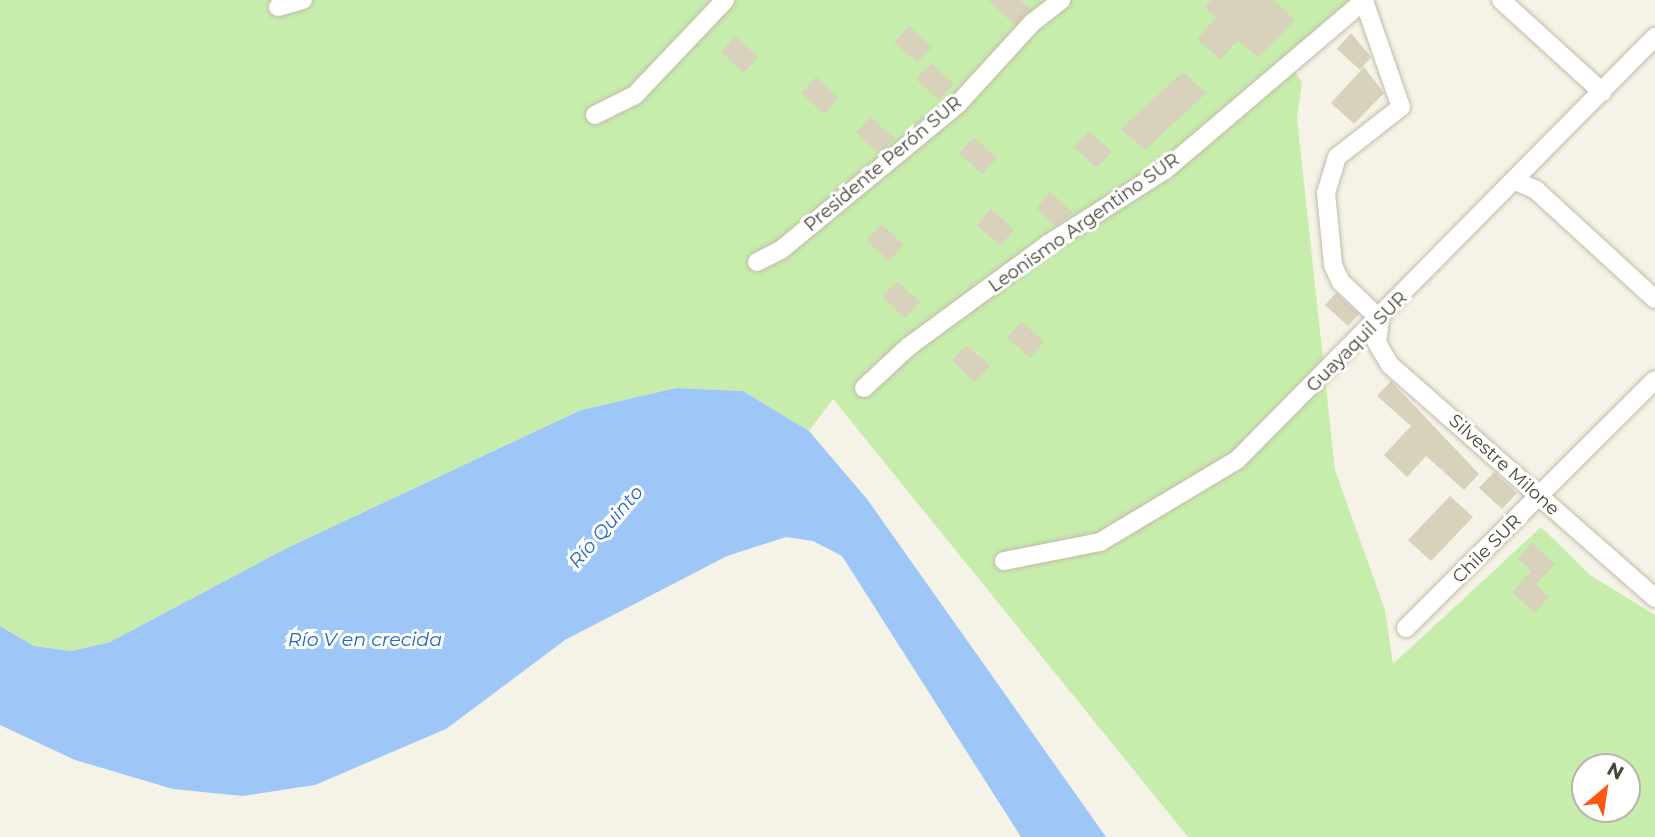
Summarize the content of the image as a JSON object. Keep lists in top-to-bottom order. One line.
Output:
{"streets":{"street":["Presidente Perón SUR","Leonismo Argentino SUR","Guayaquil SUR","Silvestre Milone","Chile SUR"]},"crossings":[["Guayaquil SUR","Silvestre Milone"],["Silvestre Milone","Chile SUR"]],"water":["Río Quinto","Río V en crecida"],"north":"top right"}
